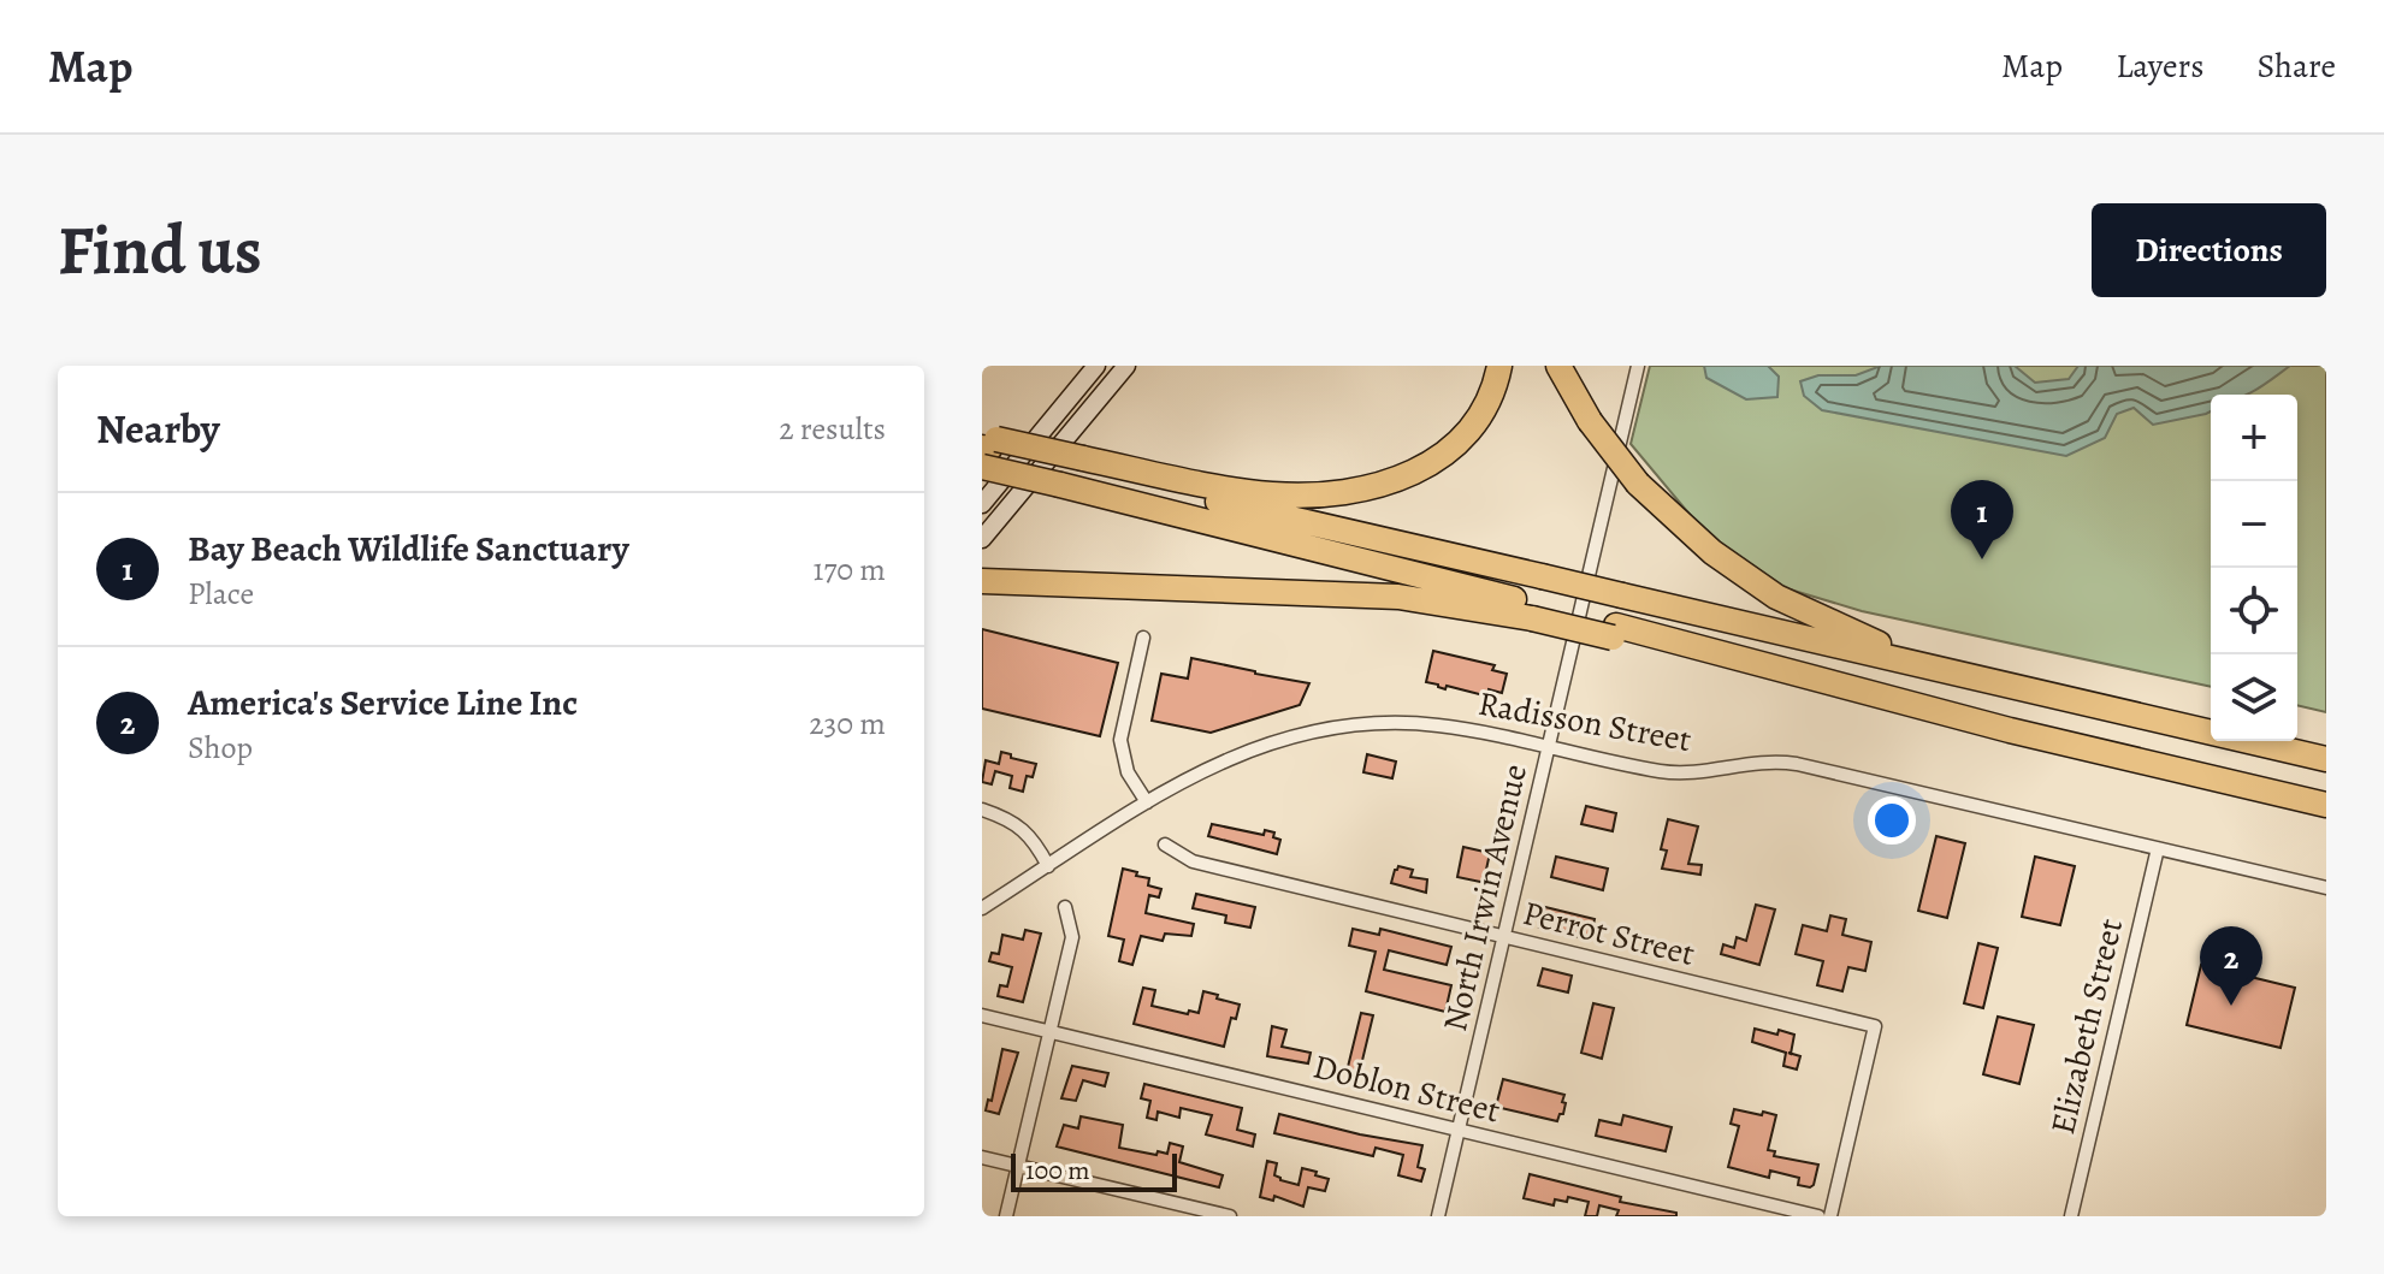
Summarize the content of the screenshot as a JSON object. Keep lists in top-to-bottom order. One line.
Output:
{"streets":{"street":["Radisson Street","North Irwin Avenue","Perrot Street","Elizabeth Street","Doblon Street"]},"crossings":[["Radisson Street","North Irwin Avenue"],["Radisson Street","Elizabeth Street"],["North Irwin Avenue","Perrot Street"],["North Irwin Avenue","Doblon Street"]],"scale_bar":"100 m","page":{"header":"Map","nav":["Map","Layers","Share"],"buttons":"Directions","title":"Find us","heading":["Nearby","2 results"],"map_buttons":["+","−"],"pins":["1","2"],"list":[{"mark":"1","name":"Bay Beach Wildlife Sanctuary","note":"Place","value":"170 m"},{"mark":"2","name":"America's Service Line Inc","note":"Shop","value":"230 m"}],"scale":"100 m"}}
